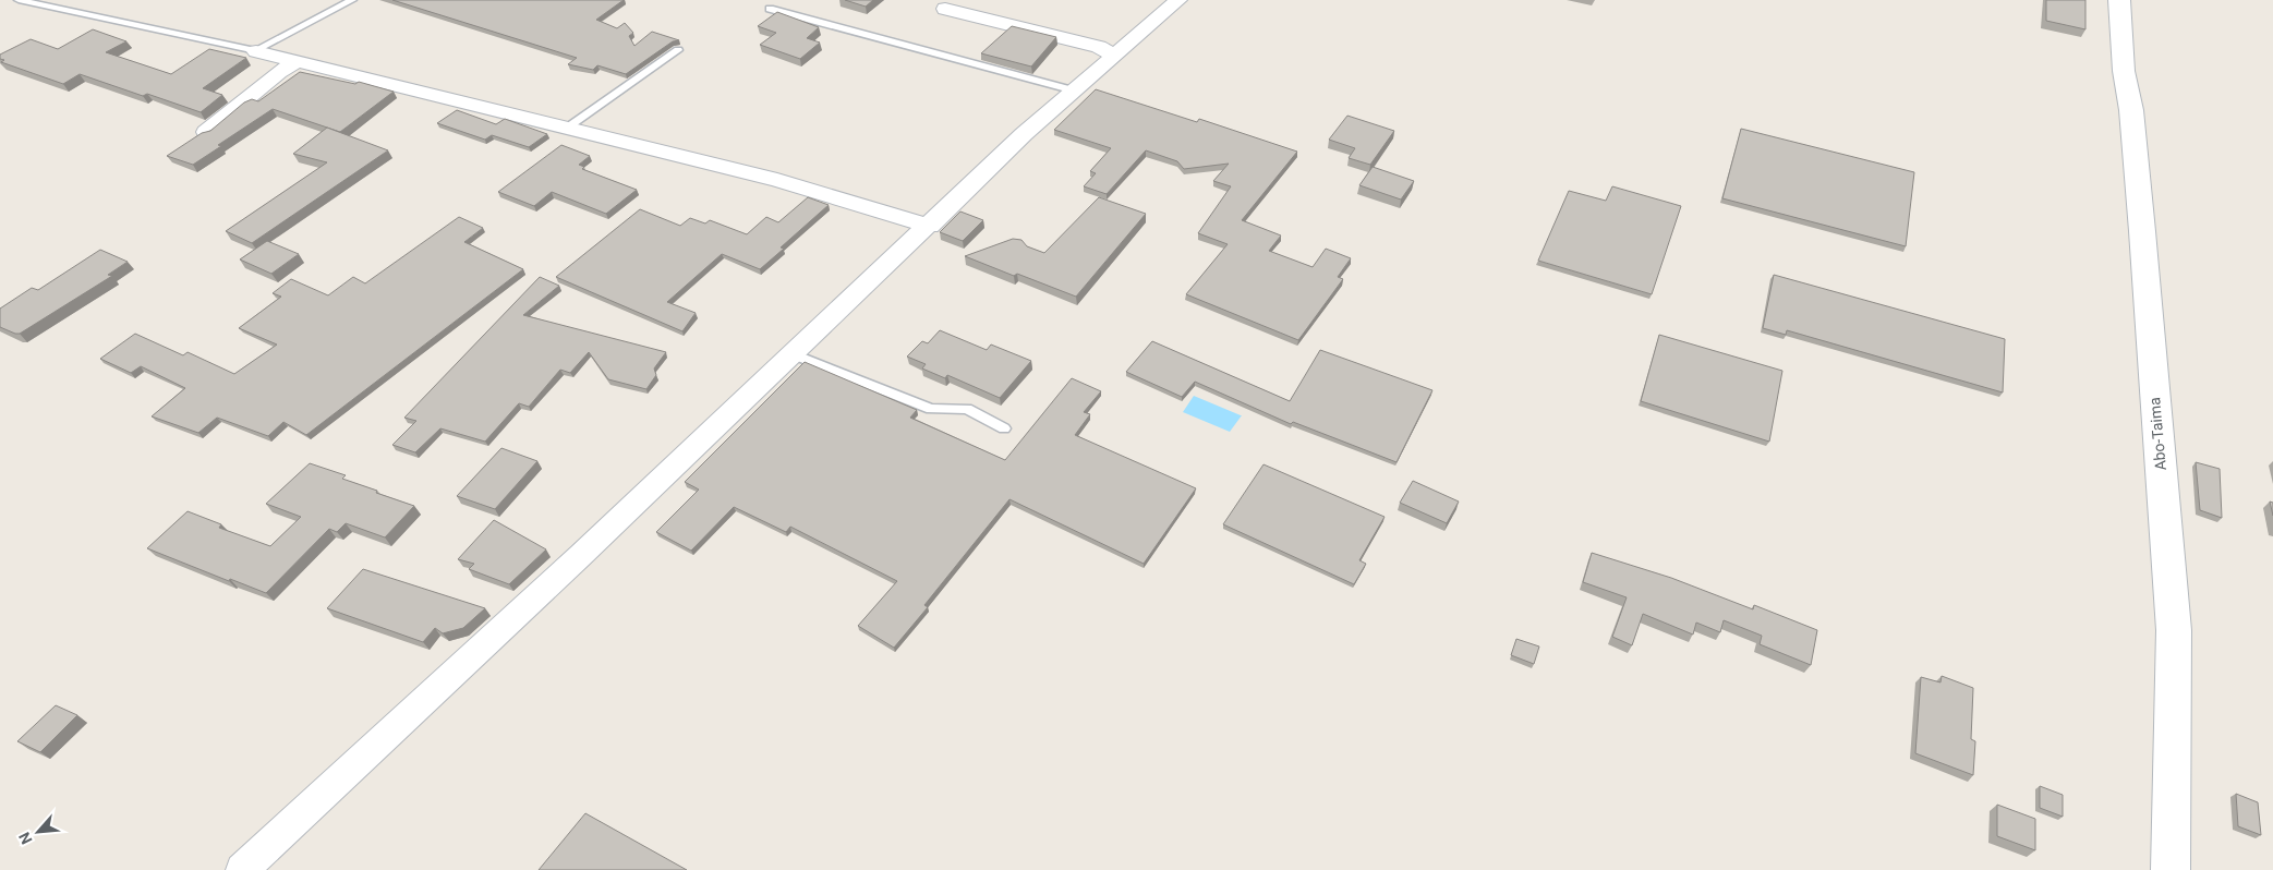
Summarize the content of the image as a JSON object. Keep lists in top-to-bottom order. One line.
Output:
{"streets":{"street":["Abo-Taima"]},"north":"bottom left"}
